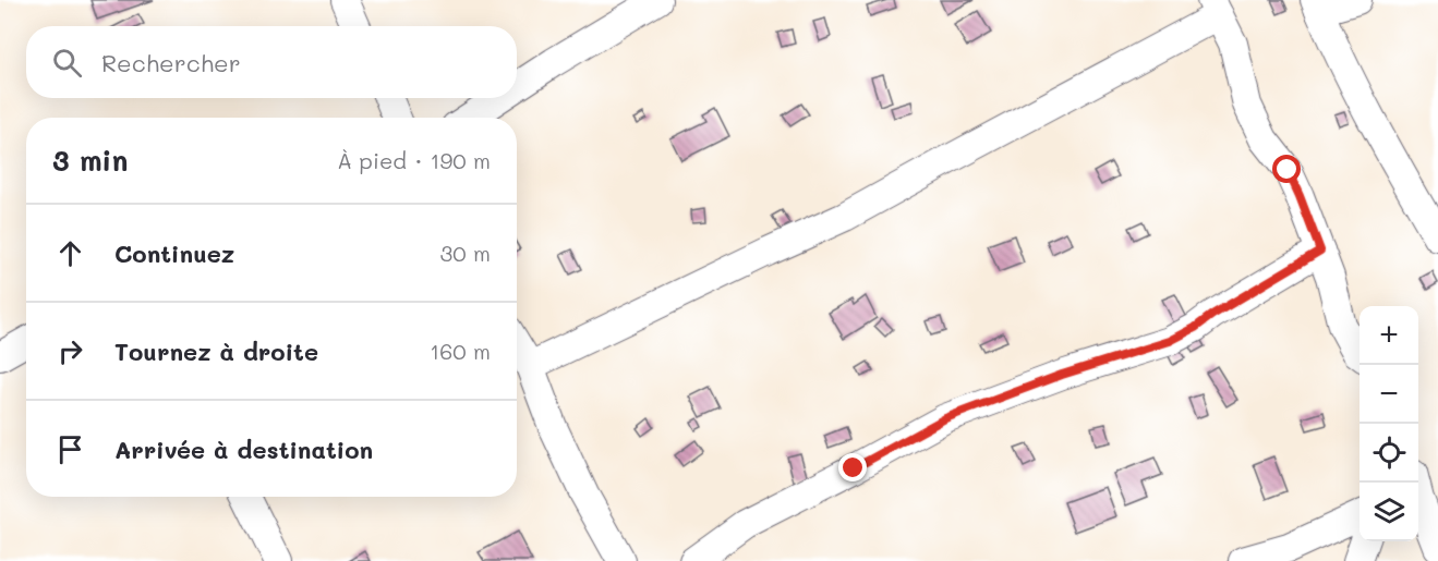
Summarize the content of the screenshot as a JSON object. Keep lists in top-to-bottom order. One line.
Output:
{"page":{"search":"Rechercher","heading":["3 min","À pied · 190 m"],"list":[["Continuez","30 m"],["Tournez à droite","160 m"],"Arrivée à destination"],"map_buttons":["+","−"]}}
